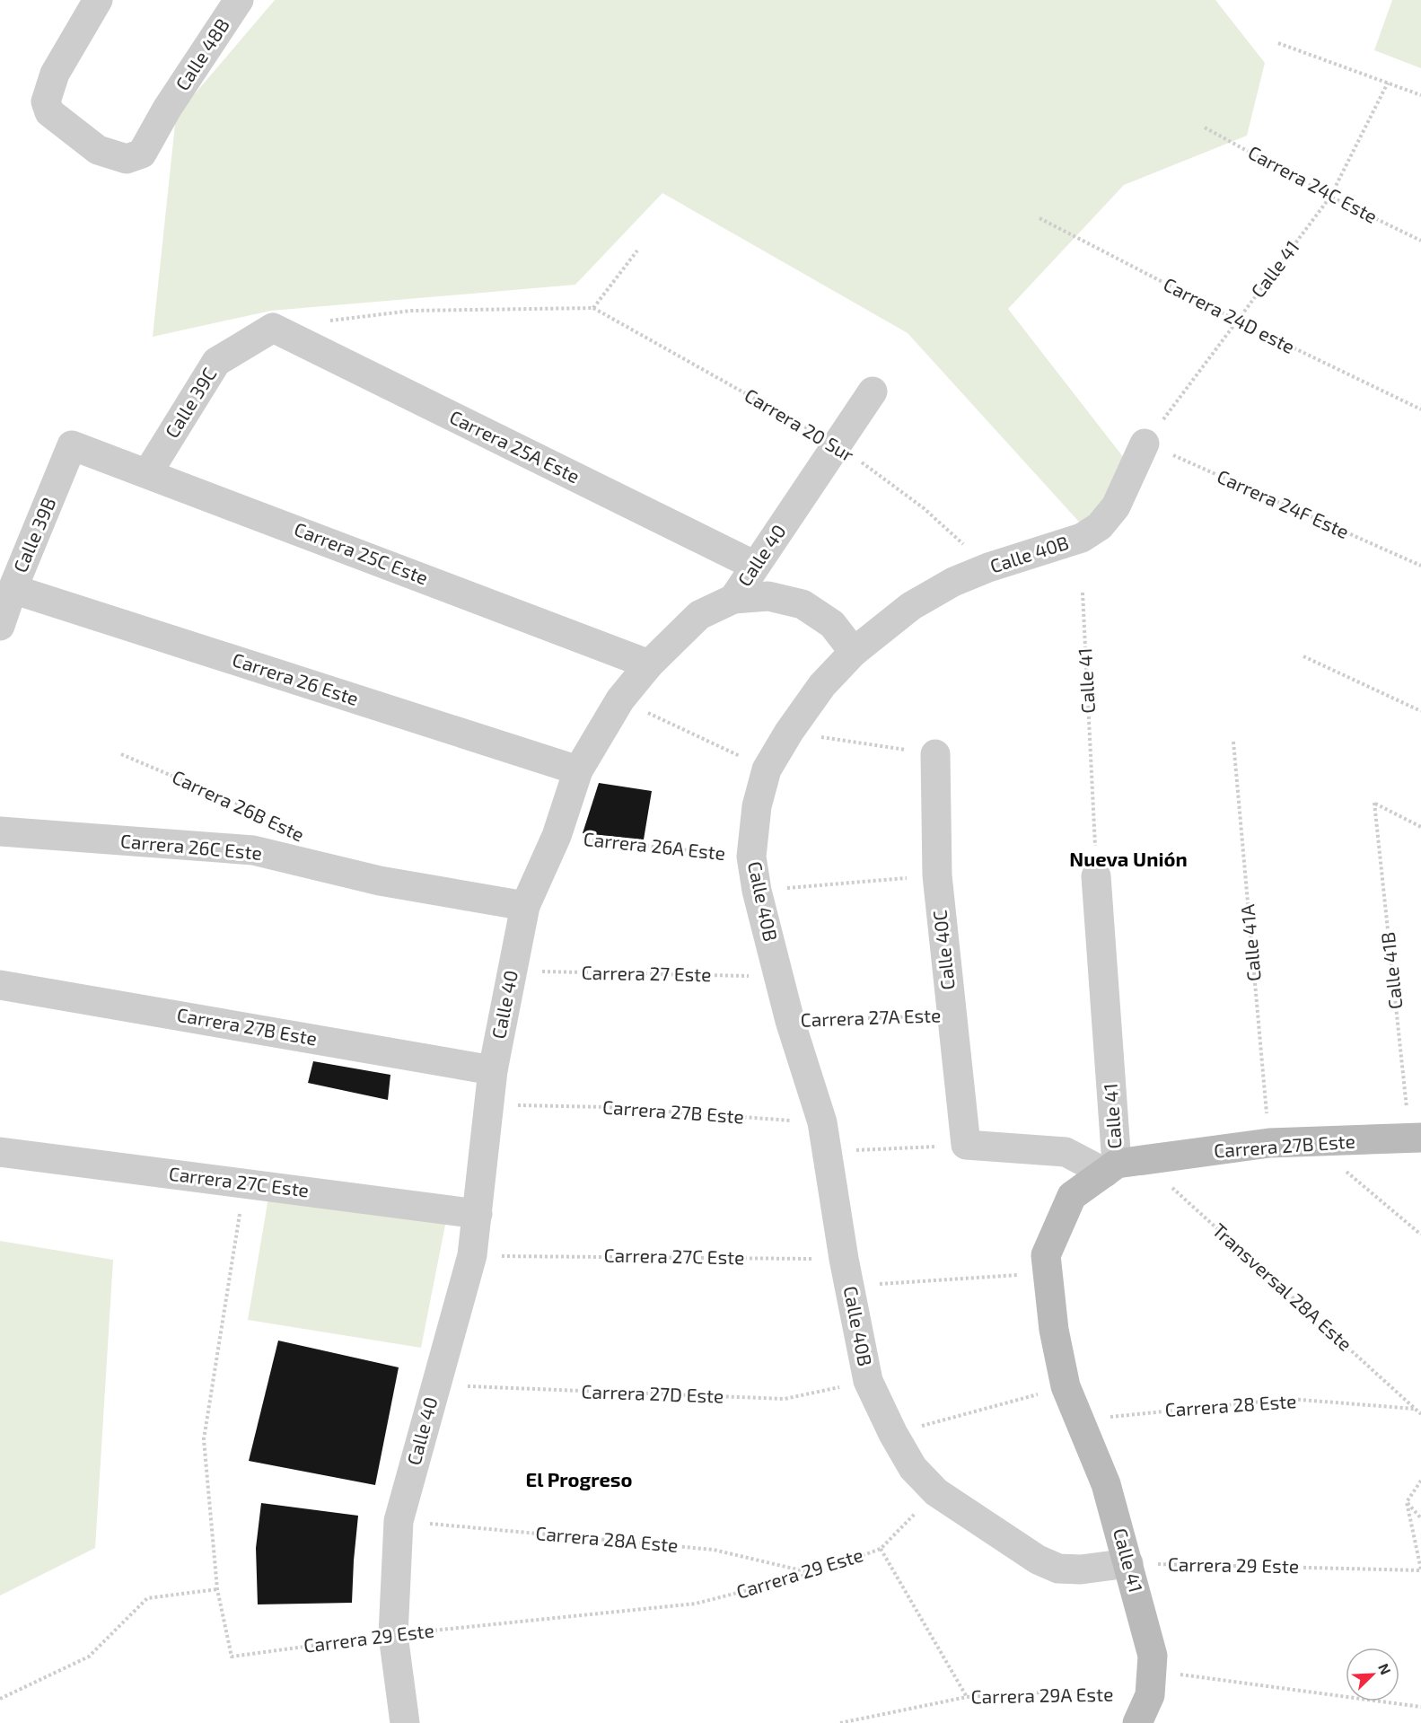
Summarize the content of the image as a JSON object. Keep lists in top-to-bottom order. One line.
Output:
{"streets":{"street":["Calle 48B","Calle 41","Calle 39C","Carrera 25A Este","Calle 39B","Carrera 25C Este","Calle 40B","Calle 40","Carrera 26 Este","Carrera 26C Este","Calle 40C","Carrera 27B Este","Carrera 27C Este"],"path":["Carrera 24C Este","Carrera 24D este","Carrera 20 Sur","Carrera 24F Este","Carrera 26B Este","Carrera 26A Este","Calle 41A","Calle 41B","Carrera 27 Este","Carrera 27A Este","Transversal 28A Este","Carrera 27D Este","Carrera 28 Este","Carrera 28A Este","Carrera 29 Este","Carrera 29A Este"]},"crossings":[["Carrera 24C Este","Calle 41"],["Calle 41","Carrera 24D este"],["Calle 41","Carrera 24F Este"],["Calle 41","Calle 40B"],["Calle 41","Carrera 27B Este"],["Calle 41","Carrera 27C Este"],["Calle 41","Transversal 28A Este"],["Calle 41","Carrera 28 Este"],["Calle 41","Carrera 29 Este"],["Calle 41","Carrera 29A Este"],["Calle 39C","Carrera 25A Este"],["Calle 39C","Carrera 25C Este"],["Carrera 20 Sur","Calle 40B"],["Carrera 20 Sur","Calle 40"],["Carrera 25A Este","Calle 40"],["Carrera 24F Este","Calle 40B"],["Calle 39B","Carrera 25C Este"],["Calle 39B","Carrera 26 Este"],["Carrera 25C Este","Calle 40"],["Calle 40B","Carrera 26A Este"],["Calle 40B","Carrera 27 Este"],["Calle 40B","Carrera 27A Este"],["Calle 40B","Carrera 27B Este"],["Calle 40B","Carrera 27C Este"],["Calle 40B","Carrera 27D Este"],["Calle 40B","Carrera 29 Este"],["Calle 40","Carrera 26 Este"],["Calle 40","Carrera 26A Este"],["Calle 40","Carrera 26C Este"],["Calle 40","Carrera 27 Este"],["Calle 40","Carrera 27B Este"],["Calle 40","Carrera 27C Este"],["Calle 40","Carrera 27D Este"],["Calle 40","Carrera 28A Este"],["Calle 40","Carrera 29 Este"],["Calle 41A","Carrera 27B Este"],["Calle 40C","Carrera 27A Este"],["Calle 41B","Carrera 27B Este"],["Carrera 27B Este","Transversal 28A Este"],["Transversal 28A Este","Carrera 28 Este"],["Carrera 28A Este","Carrera 29 Este"]],"districts":["Nueva Unión","El Progreso"],"north":"top right"}
